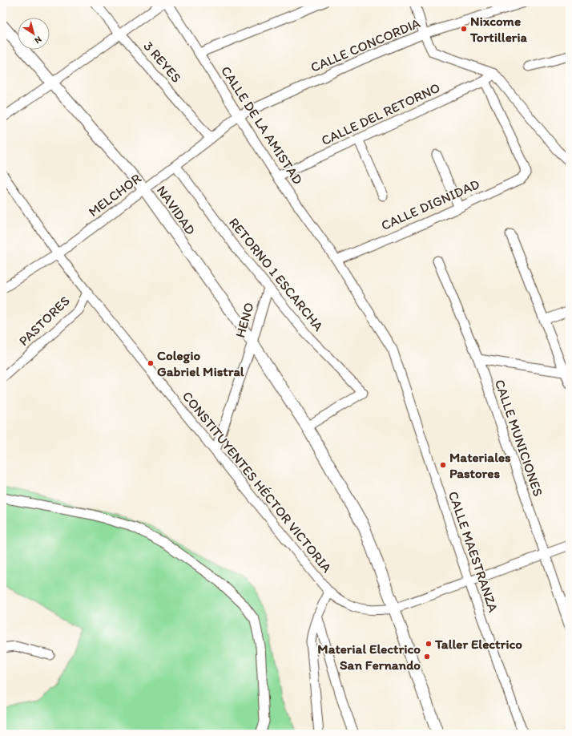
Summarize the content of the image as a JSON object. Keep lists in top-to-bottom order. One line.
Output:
{"streets":{"street":["CALLE CONCORDIA","3 REYES","CALLE DEL RETORNO","CALLE DE LA AMISTAD","MELCHOR","CALLE DIGNIDAD","NAVIDAD","RETORNO 1 ESCARCHA","HENO","PASTORES","CALLE MUNICIONES","CONSTITUYENTES HÉCTOR VICTORIA","CALLE MAESTRANZA"]},"crossings":[["CALLE CONCORDIA","CALLE DE LA AMISTAD"],["CALLE CONCORDIA","MELCHOR"],["3 REYES","MELCHOR"],["CALLE DEL RETORNO","CALLE DE LA AMISTAD"],["CALLE DEL RETORNO","CALLE DIGNIDAD"],["CALLE DE LA AMISTAD","MELCHOR"],["CALLE DE LA AMISTAD","CALLE DIGNIDAD"],["CALLE DE LA AMISTAD","CALLE MAESTRANZA"],["MELCHOR","NAVIDAD"],["MELCHOR","RETORNO 1 ESCARCHA"],["MELCHOR","CONSTITUYENTES HÉCTOR VICTORIA"],["CALLE DIGNIDAD","CALLE MAESTRANZA"],["NAVIDAD","RETORNO 1 ESCARCHA"],["NAVIDAD","HENO"],["RETORNO 1 ESCARCHA","HENO"],["HENO","CONSTITUYENTES HÉCTOR VICTORIA"],["PASTORES","CONSTITUYENTES HÉCTOR VICTORIA"]],"places":["Nixcome Tortilleria","Colegio Gabriel Mistral","Materiales Pastores","Taller Electrico","Material Electrico San Fernando"],"north":"bottom right"}
